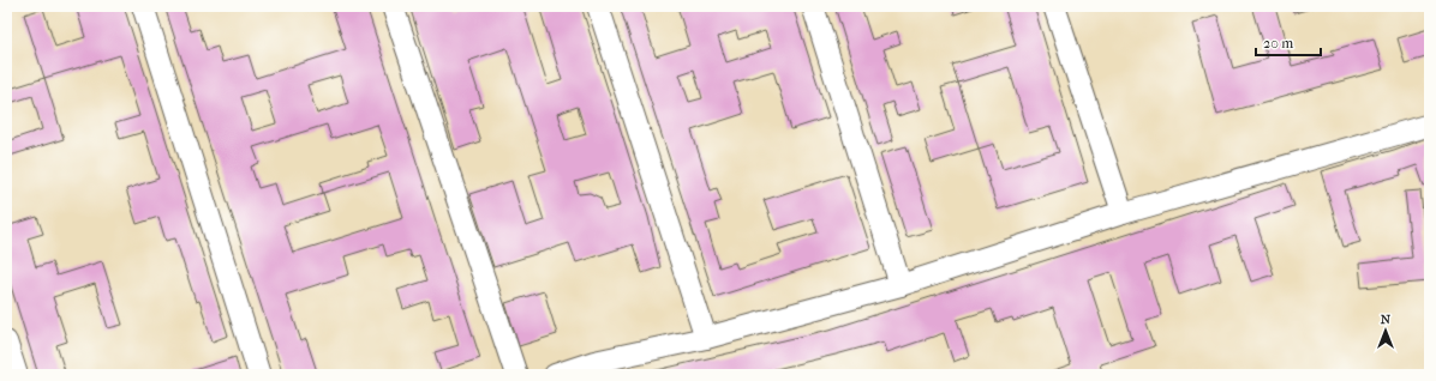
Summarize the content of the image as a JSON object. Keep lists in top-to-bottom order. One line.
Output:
{"scale_bar":"20 m","north":"top"}
